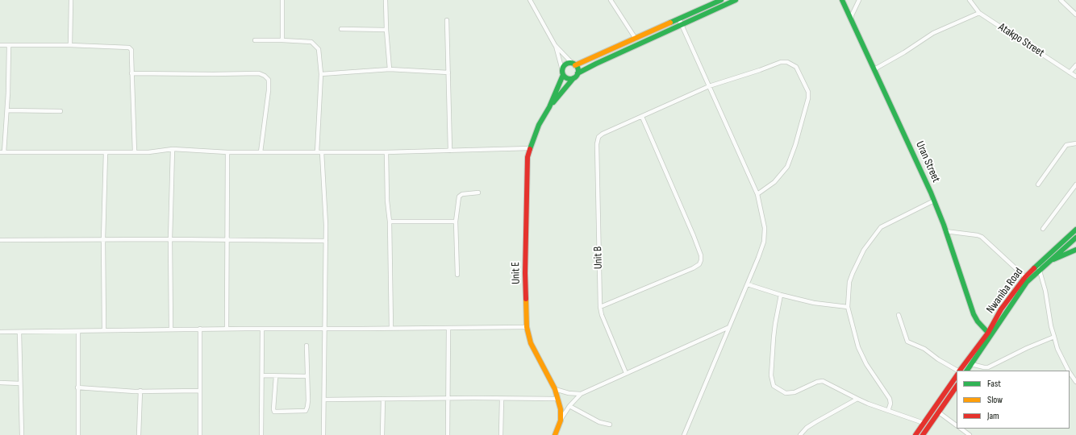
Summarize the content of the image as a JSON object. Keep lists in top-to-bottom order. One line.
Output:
{"streets":{"street":["Atakpo Street","Uran Street","Unit B","Unit E","Nwaniba Road"]},"crossings":[["Uran Street","Nwaniba Road"]],"legend":["Fast","Slow","Jam"]}
